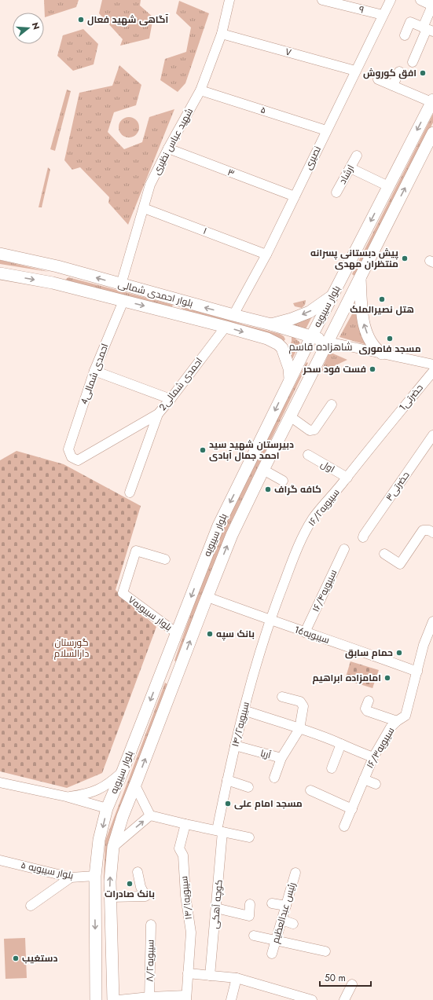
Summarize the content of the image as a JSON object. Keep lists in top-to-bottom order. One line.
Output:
{"streets":{"main road":["بلوار احمدی شمالی","بلوار سیبویه"],"street":["۹","۷","۵","شهید عباس نظیری","نصیری","۳","ارشاد","۱","4احمدی شمالی","2احمدی شمالی","1حضرتی","اول","حضرتی۳","سیبویه۱۶/۲","سیبویه۱۶/۴","بلوار سیبویه۷","سیبویه16","سیبویه۱۴/۲","سیبویه۱۶/۳","آریا","بلوار سیبویه ۵","سیبویه۱۴/۱","کوچه آهکی","رئیس عبدالعظیم","سیبویه۸/۲"]},"crossings":[["۹","نصیری"],["۷","شهید عباس نظیری"],["۷","نصیری"],["۵","شهید عباس نظیری"],["۵","نصیری"],["شهید عباس نظیری","۳"],["شهید عباس نظیری","۱"],["شهید عباس نظیری","بلوار احمدی شمالی"],["نصیری","۳"],["نصیری","۱"],["نصیری","بلوار احمدی شمالی"],["بلوار احمدی شمالی","بلوار سیبویه"],["بلوار احمدی شمالی","4احمدی شمالی"],["بلوار احمدی شمالی","2احمدی شمالی"],["بلوار سیبویه","بلوار سیبویه۷"],["بلوار سیبویه","سیبویه16"],["بلوار سیبویه","بلوار سیبویه ۵"],["4احمدی شمالی","2احمدی شمالی"],["1حضرتی","سیبویه۱۶/۲"],["اول","سیبویه۱۶/۲"],["سیبویه۱۶/۲","سیبویه16"],["سیبویه۱۶/۲","سیبویه۱۴/۲"],["سیبویه۱۶/۴","سیبویه16"],["سیبویه16","سیبویه۱۴/۲"],["سیبویه16","سیبویه۱۶/۳"],["سیبویه۱۴/۲","آریا"],["سیبویه۱۴/۲","کوچه آهکی"]],"districts":["شاهزاده قاسم"],"parks":["گورستان دارالسلام"],"places":["آگاهی شهید فعال","افق کوروش","پیش دبستانی پسرانه منتظران مهدی","هتل نصیرالملک","مسجد فاموری","فست فود سحر","دبیرستان شهید سید احمد جمال آبادی","کافه گراف","بانک سپه","حمام سابق","امامزاده ابراهیم","مسجد امام علی","بانک صادرات","دستغیب"],"scale_bar":"50 m","north":"right"}
